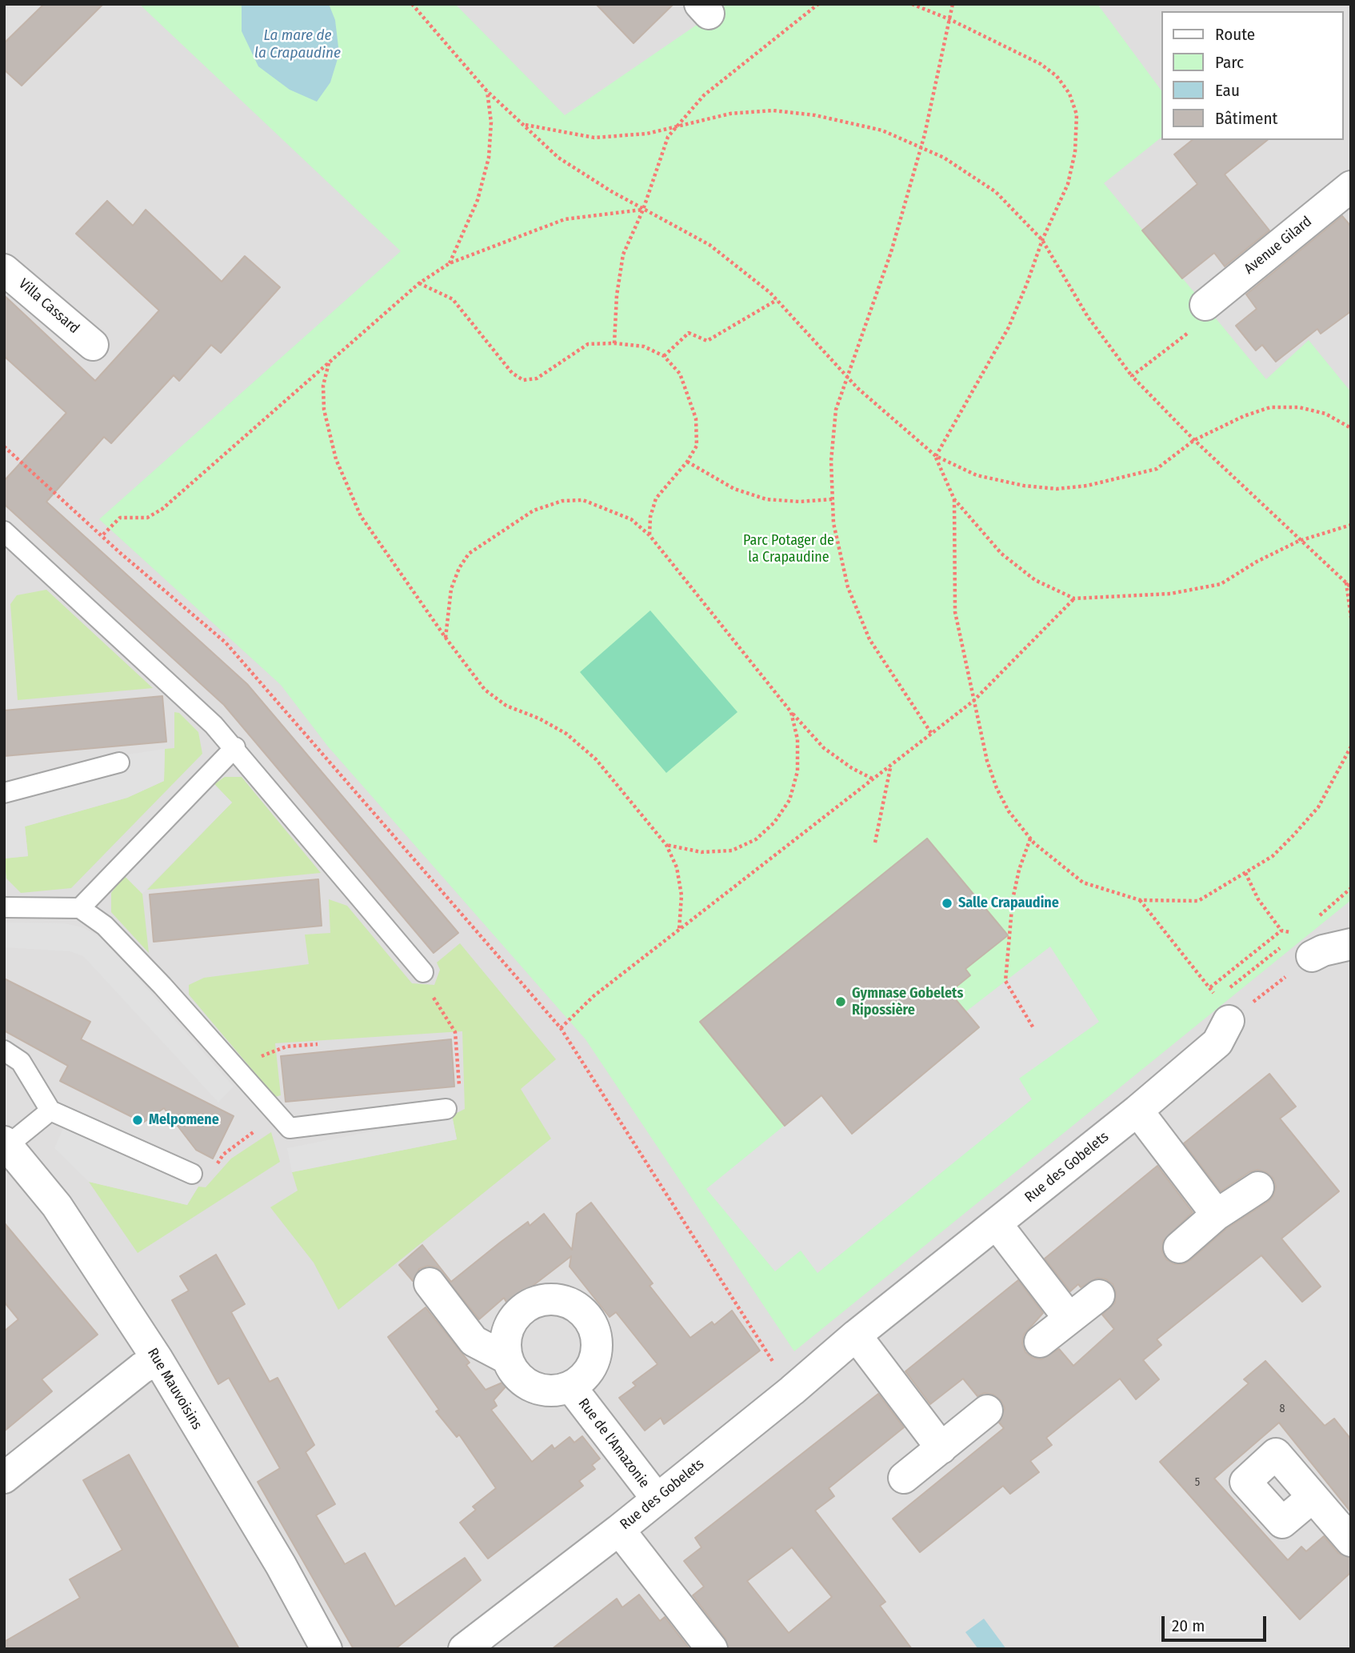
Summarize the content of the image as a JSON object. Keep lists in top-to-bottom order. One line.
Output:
{"streets":{"street":["Avenue Gilard","Villa Cassard","Rue des Gobelets","Rue Mauvoisins","Rue de l'Amazonie"]},"crossings":[["Rue des Gobelets","Rue de l'Amazonie"]],"water":["La mare de la Crapaudine"],"parks":["Parc Potager de la Crapaudine"],"places":["Salle Crapaudine","Gymnase Gobelets Ripossière","Melpomene"],"house_numbers":["8","5"],"legend":["Route","Parc","Eau","Bâtiment"],"scale_bar":"20 m"}
